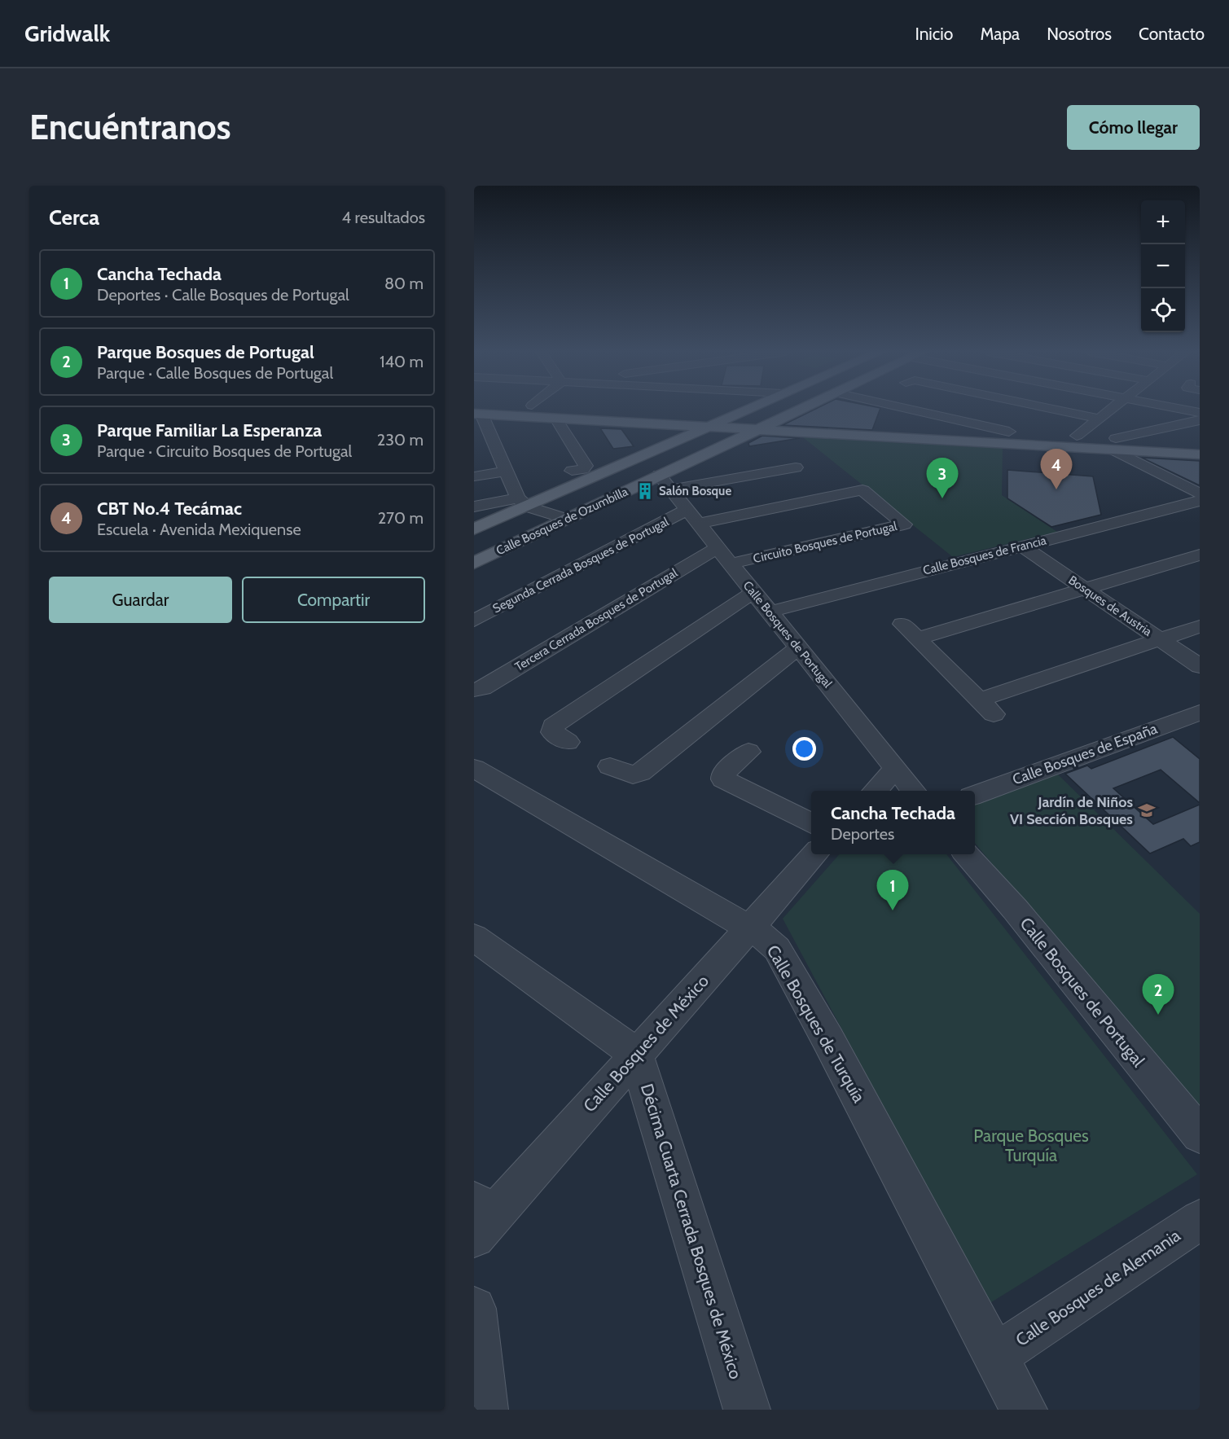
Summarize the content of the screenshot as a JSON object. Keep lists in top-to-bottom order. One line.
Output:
{"streets":{"main road":["Calle Bosques de Ozumbilla"],"street":["Circuito Bosques de Portugal","Calle Bosques de Francia","Segunda Cerrada Bosques de Portugal","Bosques de Austria","Tercera Cerrada Bosques de Portugal","Calle Bosques de Portugal","Calle Bosques de España","Calle Bosques de Turquía","Calle Bosques de México","Décima Cuarta Cerrada Bosques de México","Calle Bosques de Alemania"]},"crossings":[["Calle Bosques de Ozumbilla","Calle Bosques de Portugal"],["Circuito Bosques de Portugal","Segunda Cerrada Bosques de Portugal"],["Circuito Bosques de Portugal","Tercera Cerrada Bosques de Portugal"],["Circuito Bosques de Portugal","Calle Bosques de Portugal"],["Calle Bosques de Francia","Bosques de Austria"],["Calle Bosques de Francia","Calle Bosques de Portugal"],["Segunda Cerrada Bosques de Portugal","Calle Bosques de Portugal"],["Tercera Cerrada Bosques de Portugal","Calle Bosques de Portugal"],["Calle Bosques de Turquía","Calle Bosques de México"],["Calle Bosques de Turquía","Calle Bosques de Alemania"],["Calle Bosques de México","Décima Cuarta Cerrada Bosques de México"]],"parks":["Parque Bosques Turquía"],"places":{"building":["Salón Bosque"],"school or university":["Jardín de Niños VI Sección Bosques"]},"page":{"header":"Gridwalk","nav":["Inicio","Mapa","Nosotros","Contacto"],"buttons":["Cómo llegar",["Guardar","Compartir"]],"title":"Encuéntranos","heading":["Cerca","4 resultados"],"map_buttons":["+","−"],"list":[{"mark":"1","name":"Cancha Techada","note":"Deportes · Calle Bosques de Portugal","value":"80 m"},{"mark":"2","name":"Parque Bosques de Portugal","note":"Parque · Calle Bosques de Portugal","value":"140 m"},{"mark":"3","name":"Parque Familiar La Esperanza","note":"Parque · Circuito Bosques de Portugal","value":"230 m"},{"mark":"4","name":"CBT No.4 Tecámac","note":"Escuela · Avenida Mexiquense","value":"270 m"}],"pins":["4","3","1","2"],"popup":["Cancha Techada","Deportes"]}}
